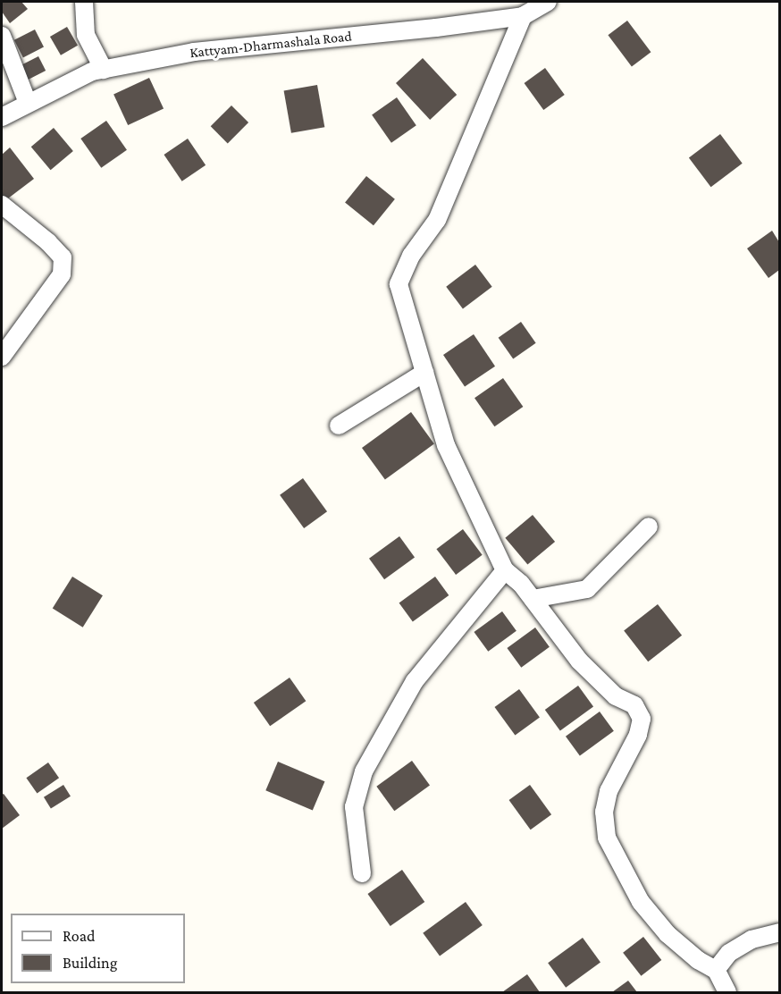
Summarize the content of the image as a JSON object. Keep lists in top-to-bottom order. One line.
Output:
{"streets":{"street":["Kattyam-Dharmashala Road"]},"legend":["Road","Building"]}
